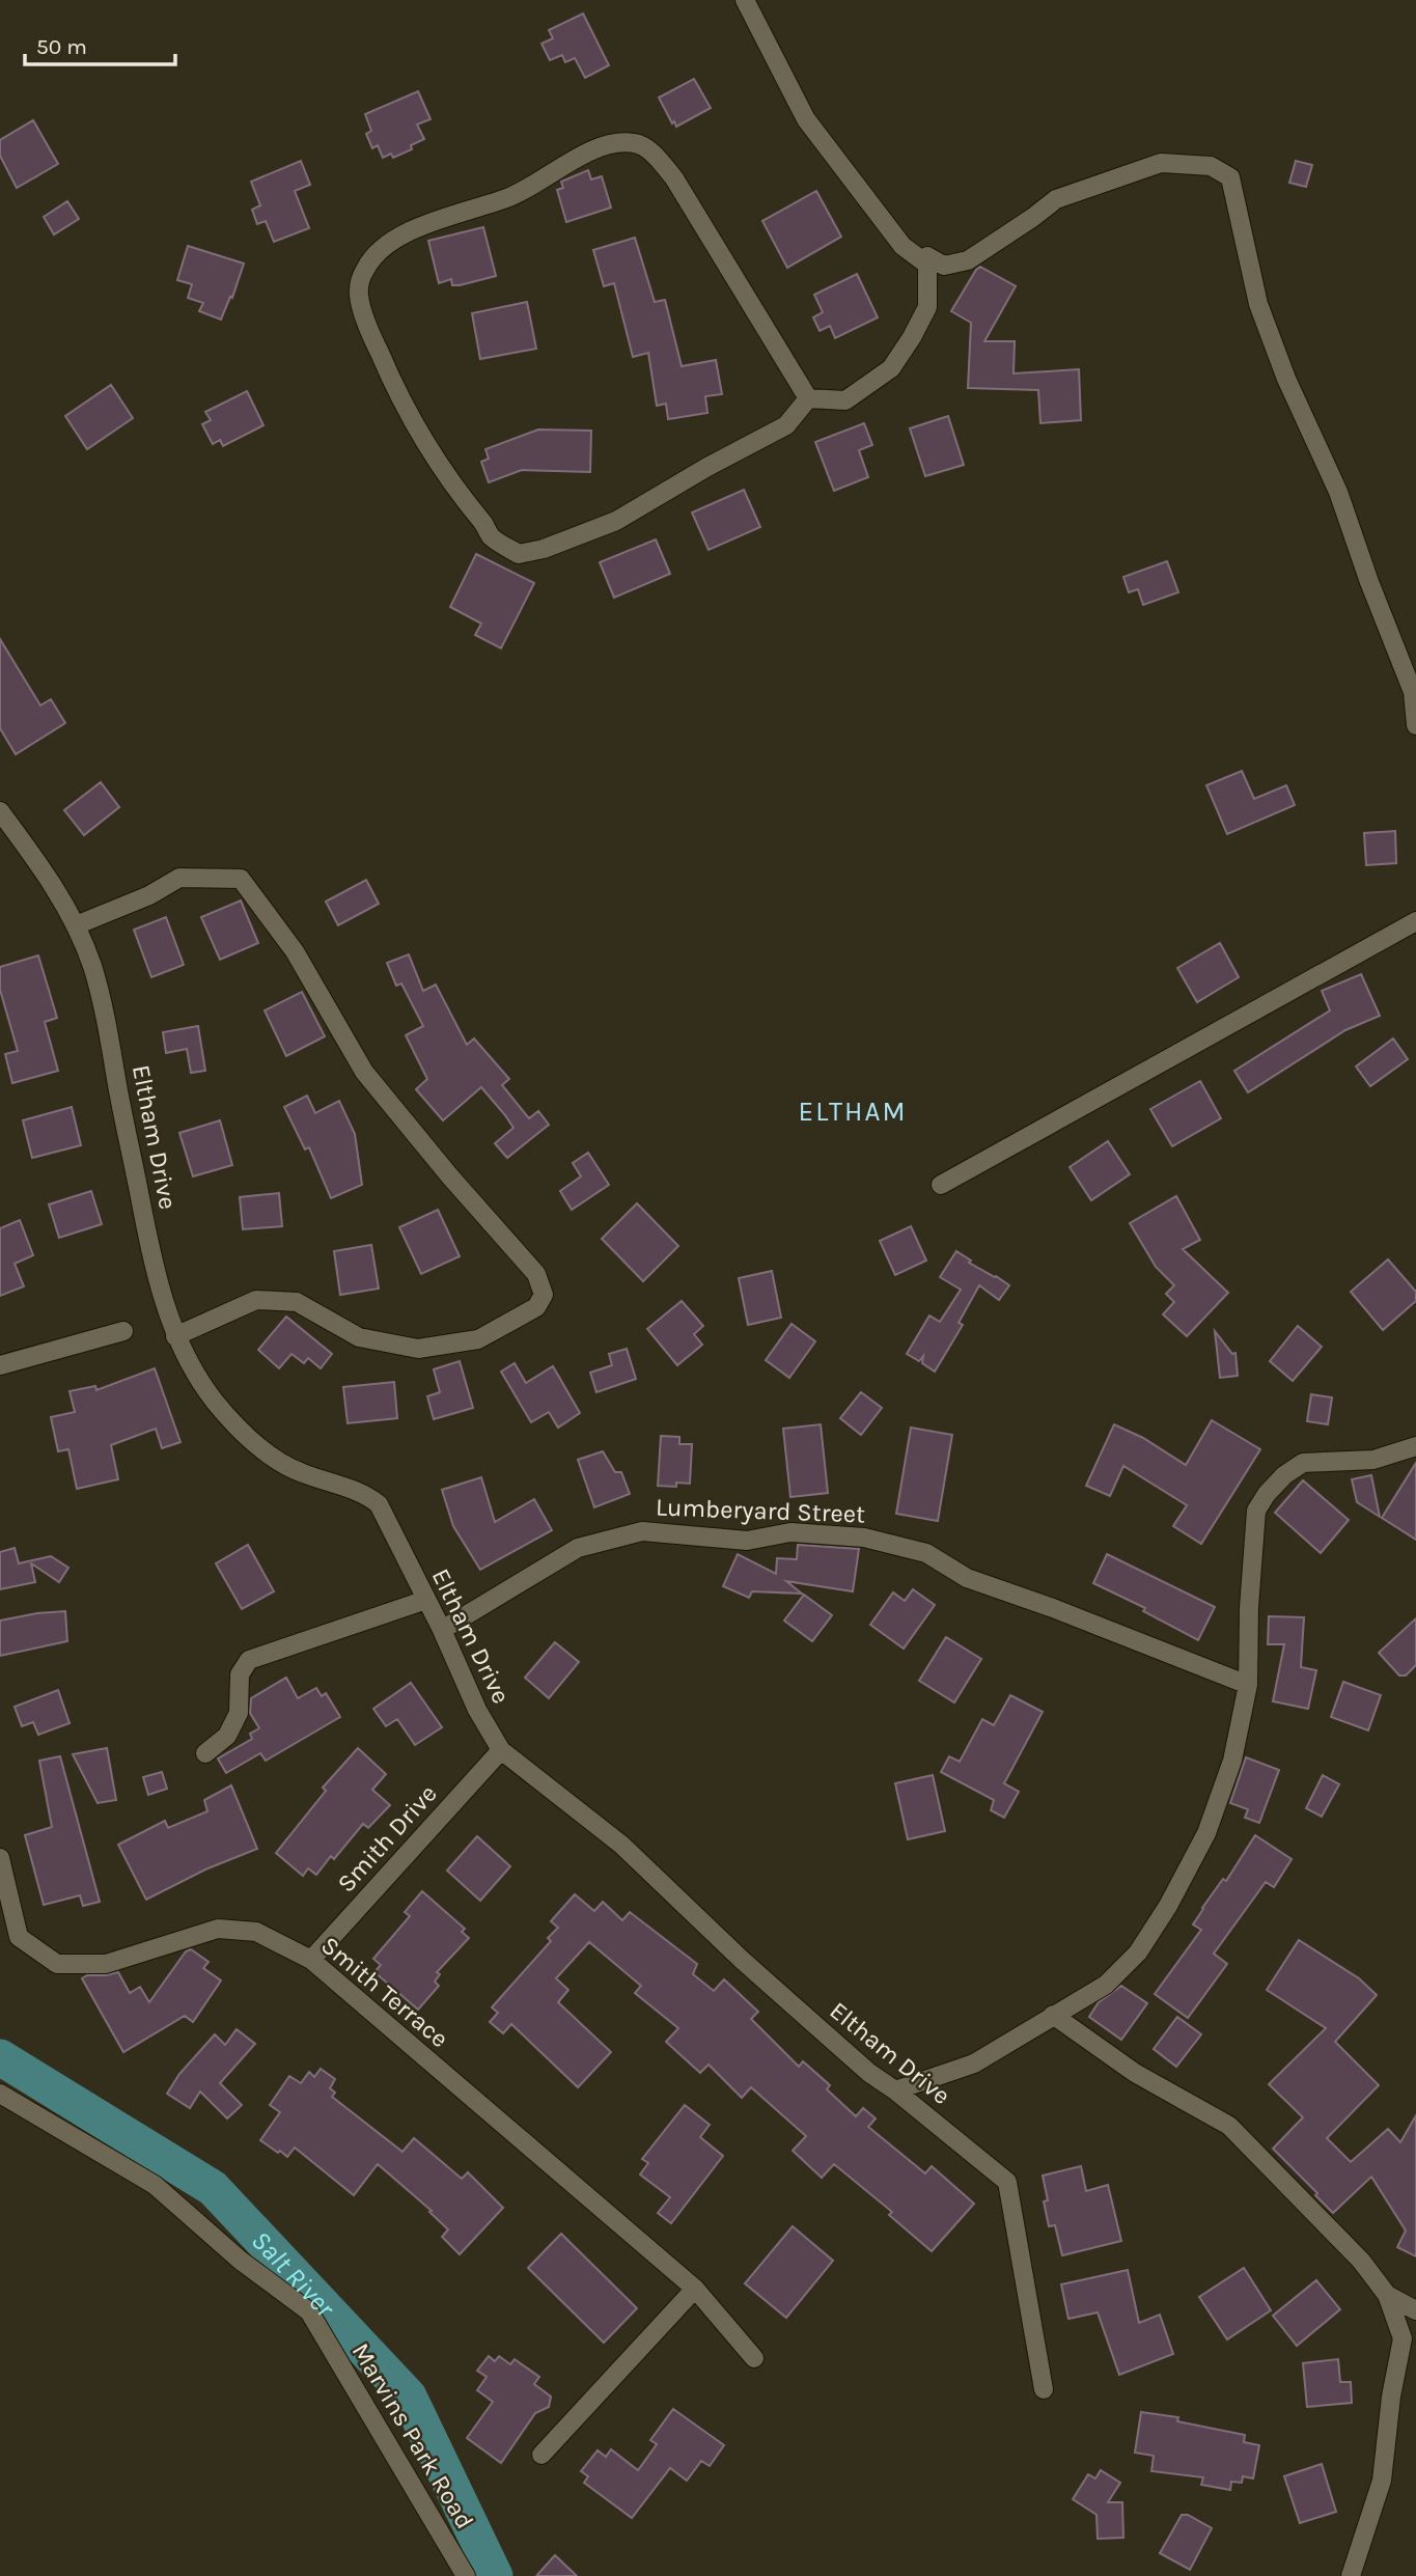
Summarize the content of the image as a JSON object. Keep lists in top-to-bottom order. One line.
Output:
{"streets":{"street":["Eltham Drive","Lumberyard Street","Smith Drive","Smith Terrace","Marvins Park Road"]},"crossings":[["Eltham Drive","Lumberyard Street"],["Eltham Drive","Smith Drive"],["Smith Drive","Smith Terrace"]],"districts":["ELTHAM"],"water":["Salt River"],"scale_bar":"50 m"}
